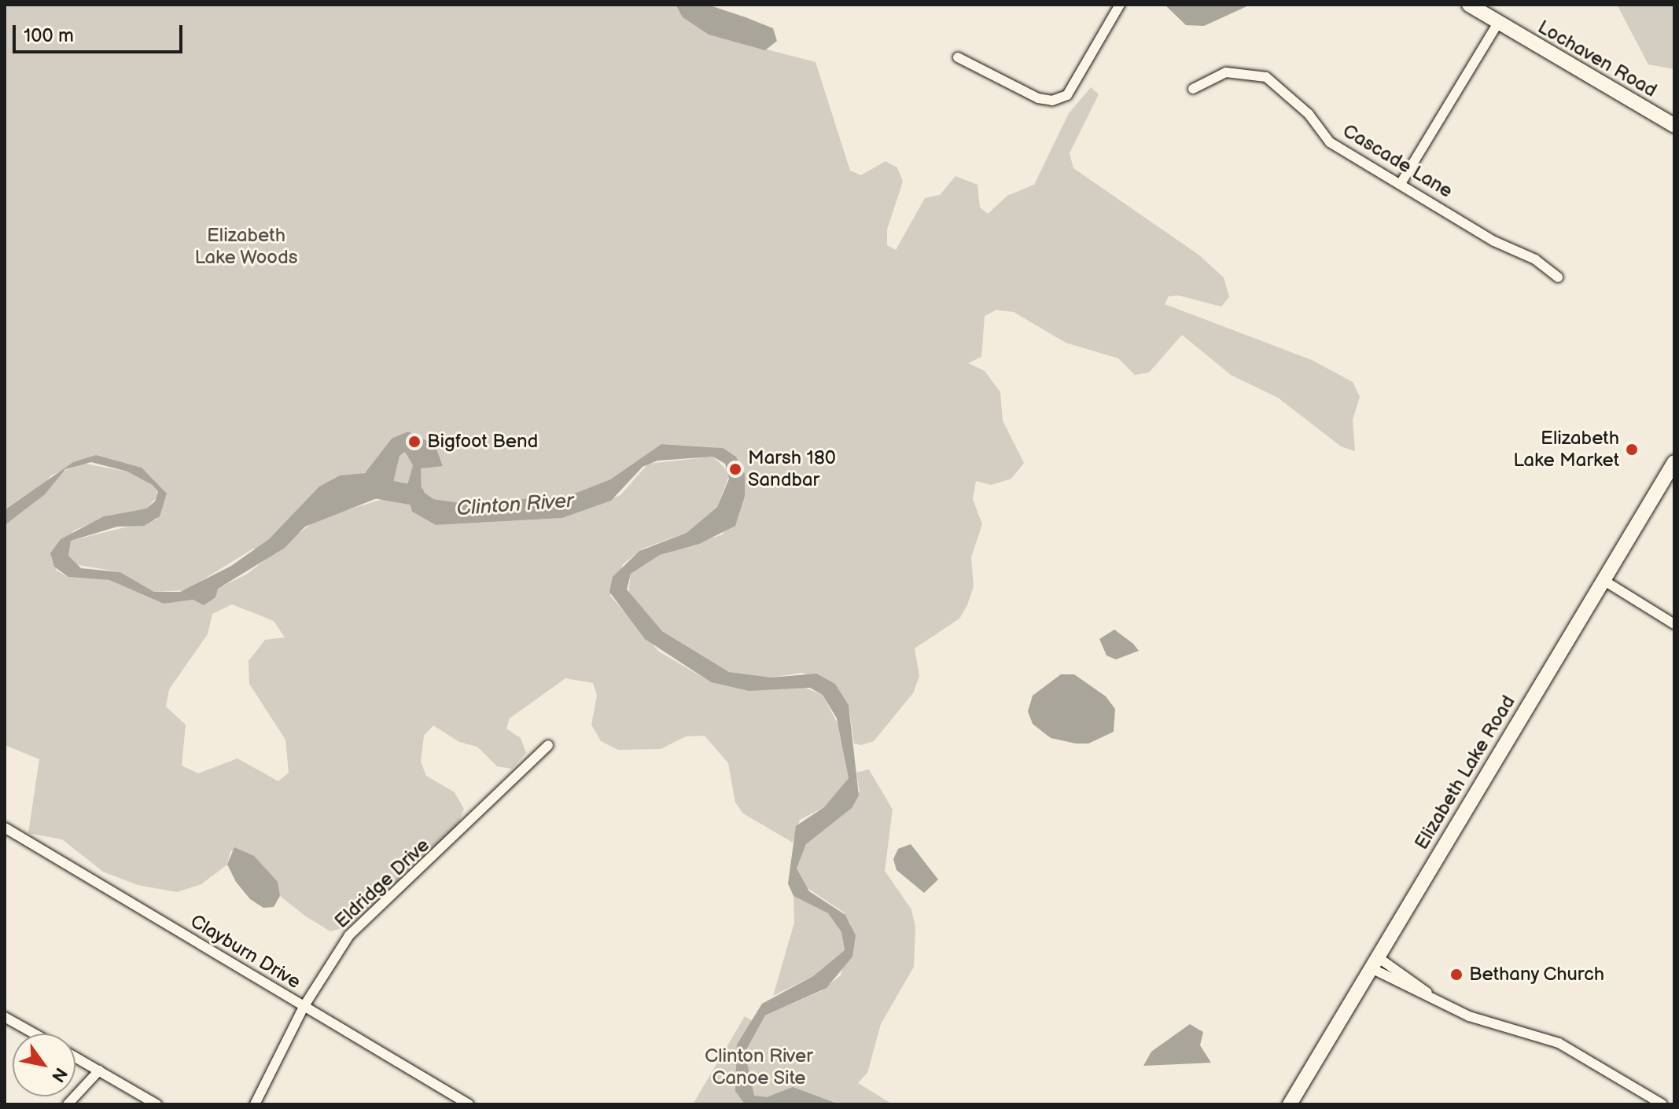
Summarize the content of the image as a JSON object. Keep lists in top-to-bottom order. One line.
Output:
{"streets":{"street":["Lochaven Road","Cascade Lane","Elizabeth Lake Road","Eldridge Drive","Clayburn Drive"]},"crossings":[["Eldridge Drive","Clayburn Drive"]],"water":["Clinton River"],"parks":["Elizabeth Lake Woods","Clinton River Canoe Site"],"places":["Bigfoot Bend","Elizabeth Lake Market","Marsh 180 Sandbar","Bethany Church"],"scale_bar":"100 m","north":"bottom right"}
